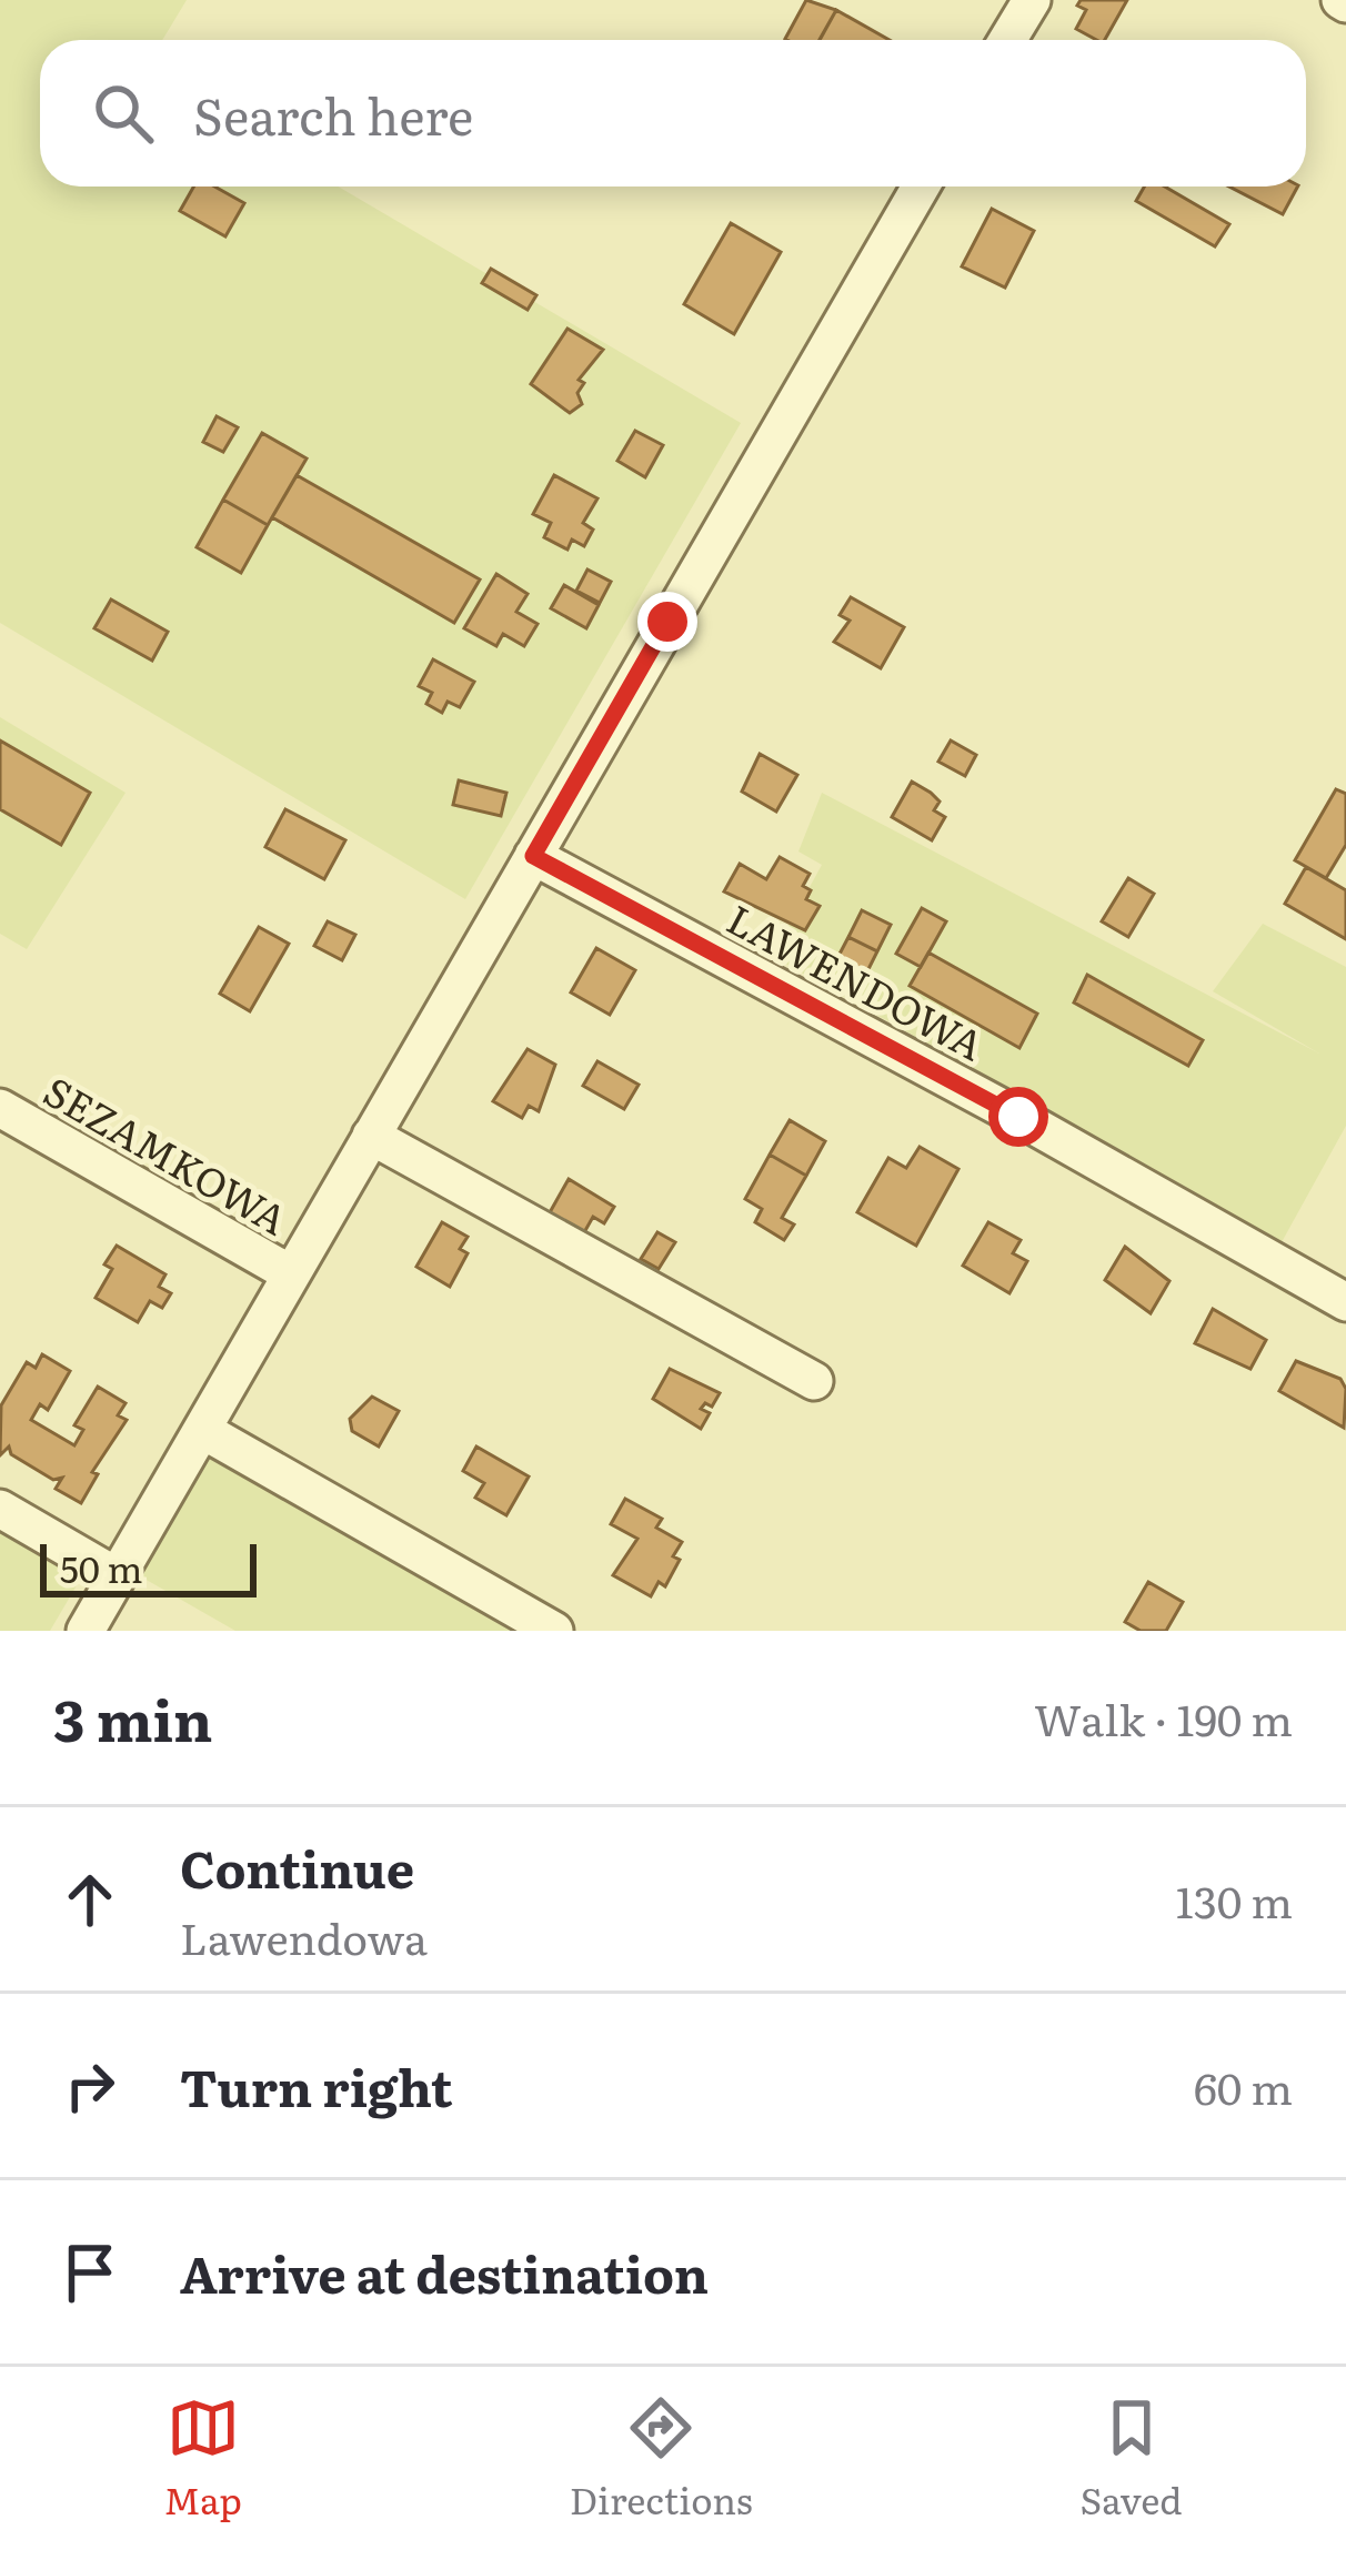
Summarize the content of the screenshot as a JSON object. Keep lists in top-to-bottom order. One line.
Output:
{"streets":{"street":["LAWENDOWA","SEZAMKOWA"]},"scale_bar":"50 m","page":{"search":"Search here","scale":"50 m","heading":["3 min","Walk · 190 m"],"list":[["Continue","Lawendowa","130 m"],["Turn right","60 m"],"Arrive at destination"],"nav":["Map","Directions","Saved"]}}
